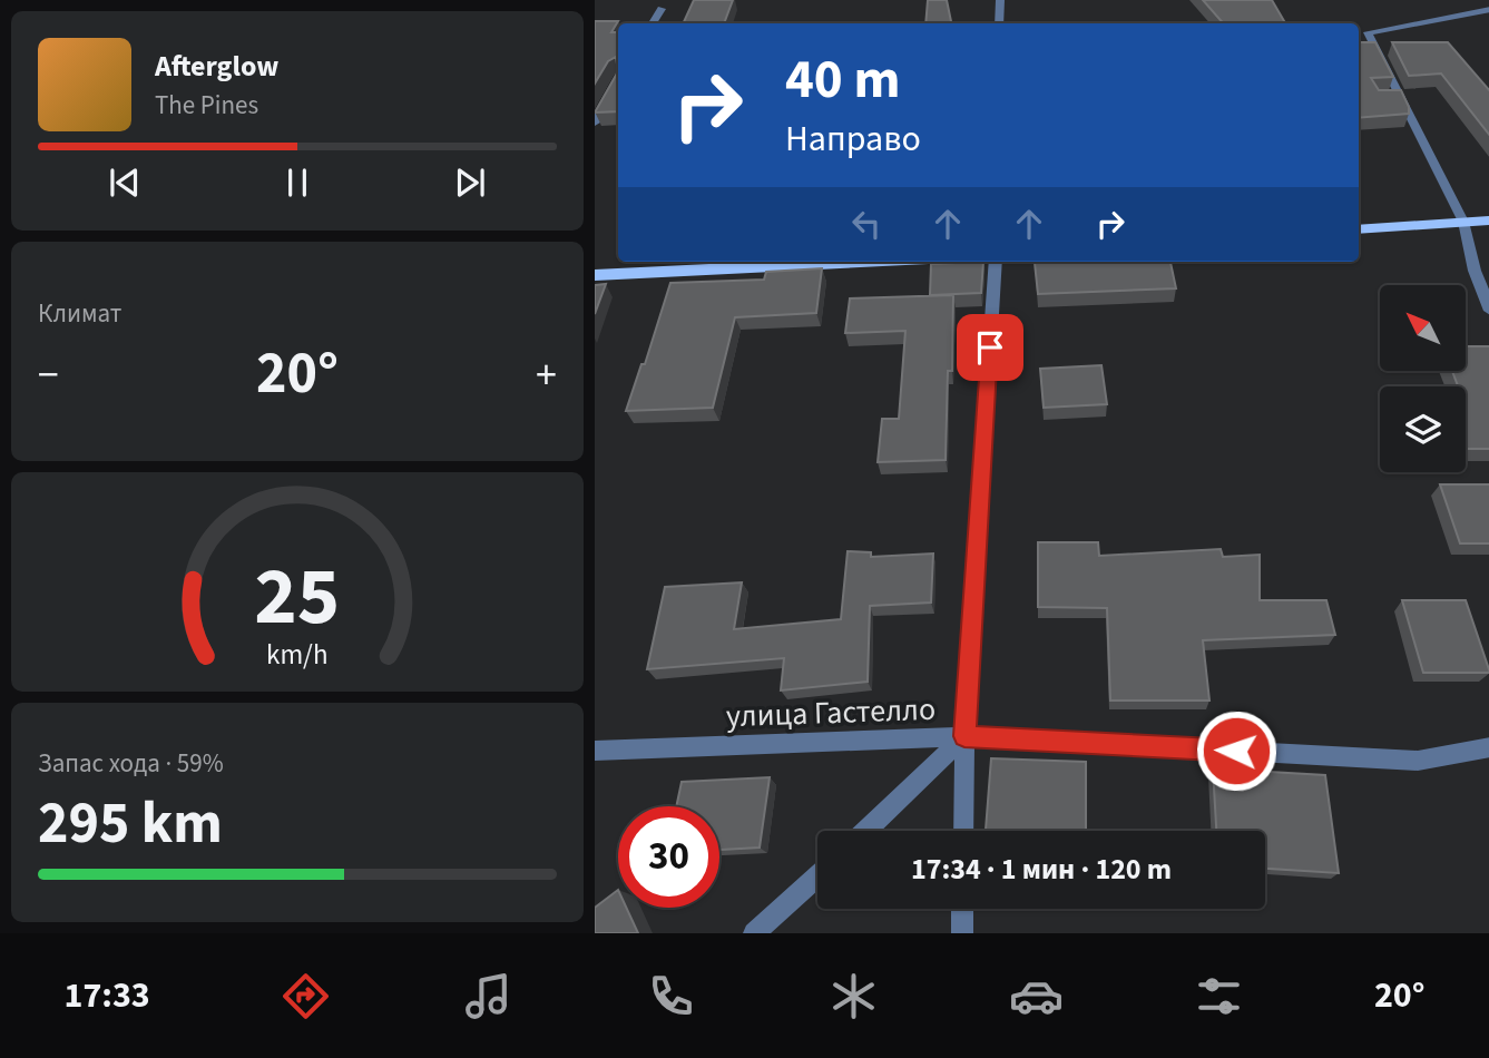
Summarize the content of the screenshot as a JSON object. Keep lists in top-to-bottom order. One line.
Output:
{"streets":{"street":["улица Гастелло"]},"north":"top left","page":{"turn":["40 m","Направо"],"song":["Afterglow","The Pines"],"tile":["Климат",["Запас хода · 59%","295 km"]],"heat":["−","20°","+"],"limit":"30","trip":"17:34 · 1 мин · 120 m","tabs":["17:33","20°"],"gauge":["25","km/h"]}}
